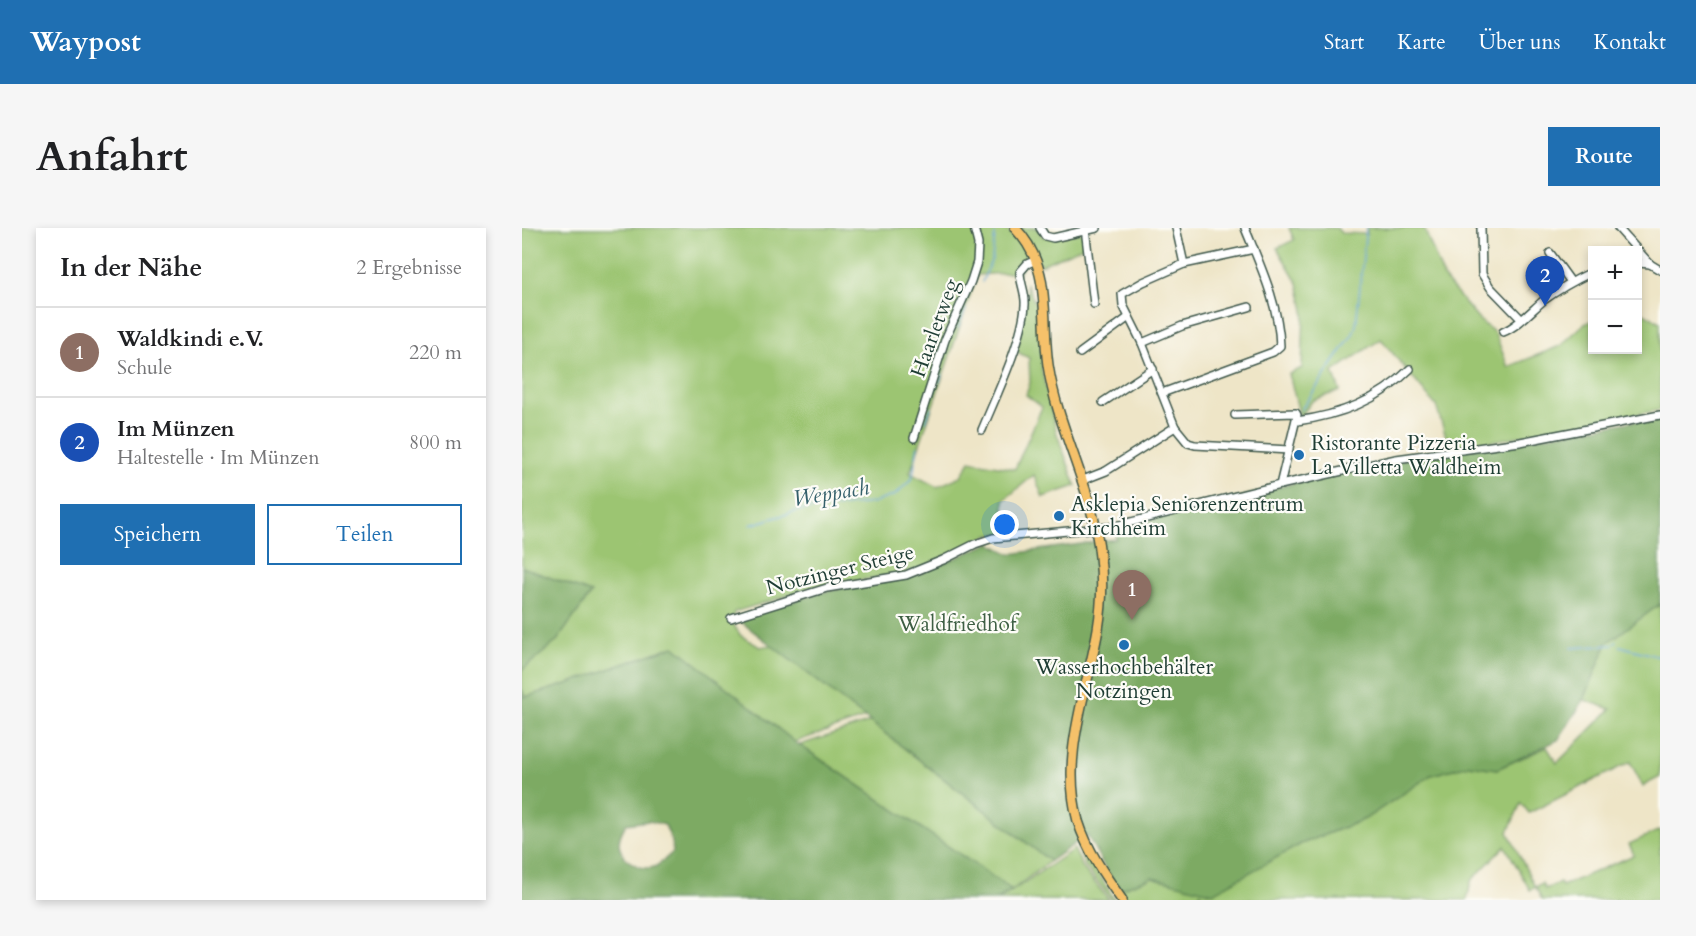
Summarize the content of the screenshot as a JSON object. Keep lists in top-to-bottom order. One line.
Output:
{"streets":{"street":["Haarletweg","Notzinger Steige"]},"water":["Weppach"],"parks":["Waldfriedhof"],"places":["Ristorante Pizzeria La Villetta Waldheim","Asklepia Seniorenzentrum Kirchheim","Wasserhochbehälter Notzingen"],"page":{"header":"Waypost","nav":["Start","Karte","Über uns","Kontakt"],"buttons":["Route",["Speichern","Teilen"]],"title":"Anfahrt","heading":["In der Nähe","2 Ergebnisse"],"map_buttons":["+","−"],"pins":["2","1"],"list":[{"mark":"1","name":"Waldkindi e.V.","note":"Schule","value":"220 m"},{"mark":"2","name":"Im Münzen","note":"Haltestelle · Im Münzen","value":"800 m"}]}}
